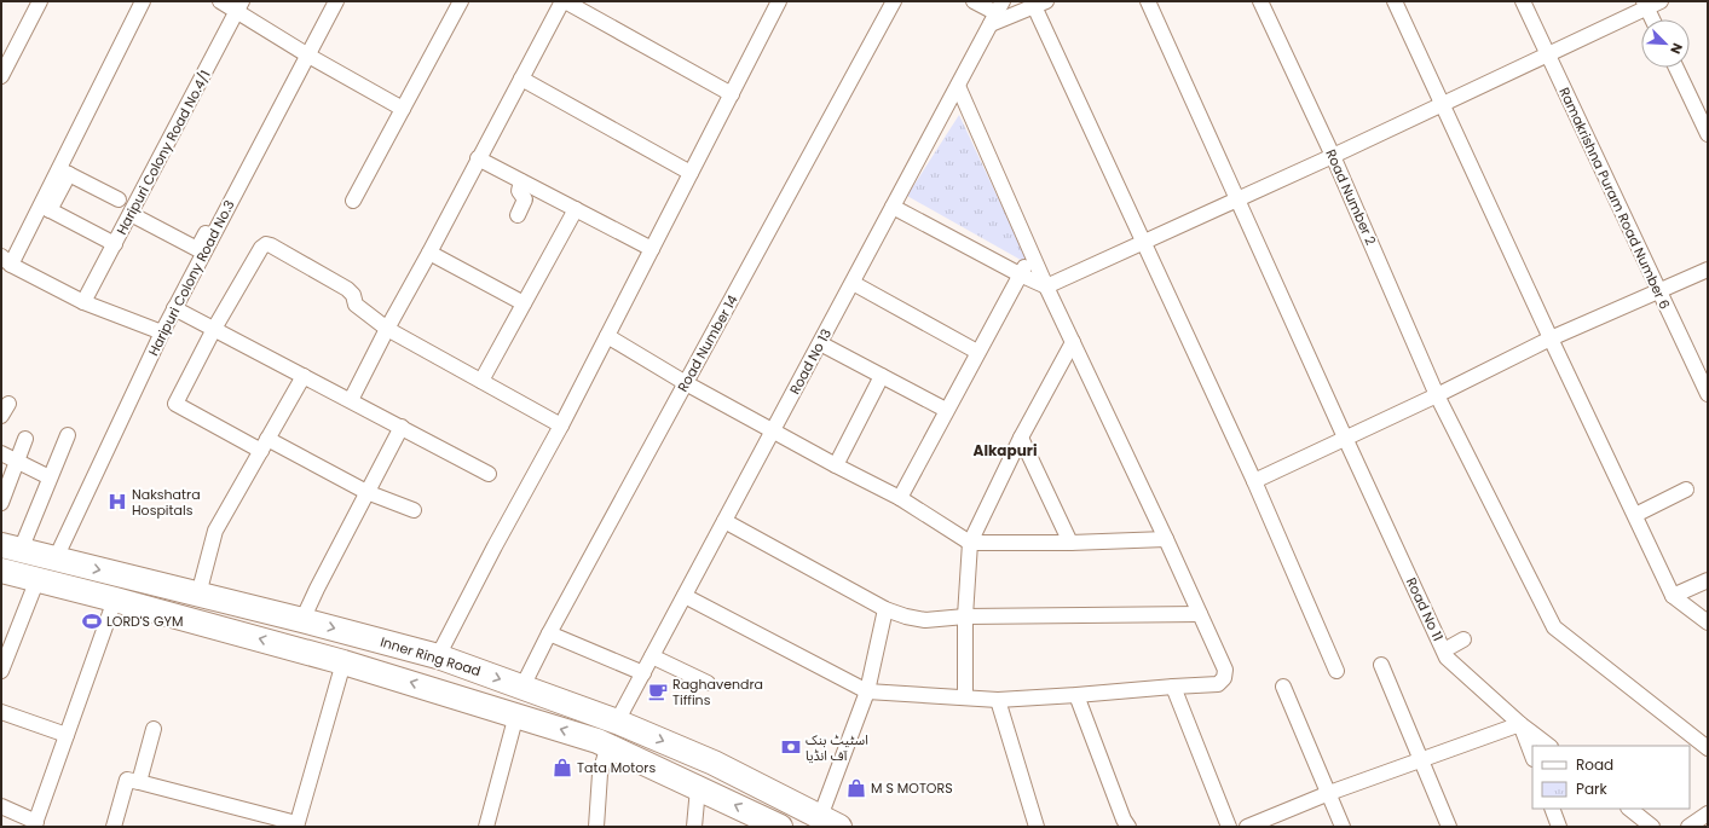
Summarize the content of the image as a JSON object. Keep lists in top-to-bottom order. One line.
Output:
{"streets":{"highway":["Inner Ring Road"],"street":["Haripuri Colony Road No.4/1","Road Number 2","Ramakrishna Puram Road Number 6","Haripuri Colony Road No.3","Road Number 14","Road No 13","Road No 11"]},"crossings":[["Haripuri Colony Road No.3","Inner Ring Road"],["Road Number 14","Inner Ring Road"],["Road No 13","Inner Ring Road"]],"districts":["Alkapuri"],"places":{"hospital":["Nakshatra Hospitals"],"sports":["LORD'S GYM"],"cafe":["Raghavendra Tiffins"],"bank":["اسٹیٹ بنک آف انڈیا"],"shop":["Tata Motors","M S MOTORS"]},"legend":["Road","Park"],"north":"bottom right"}
